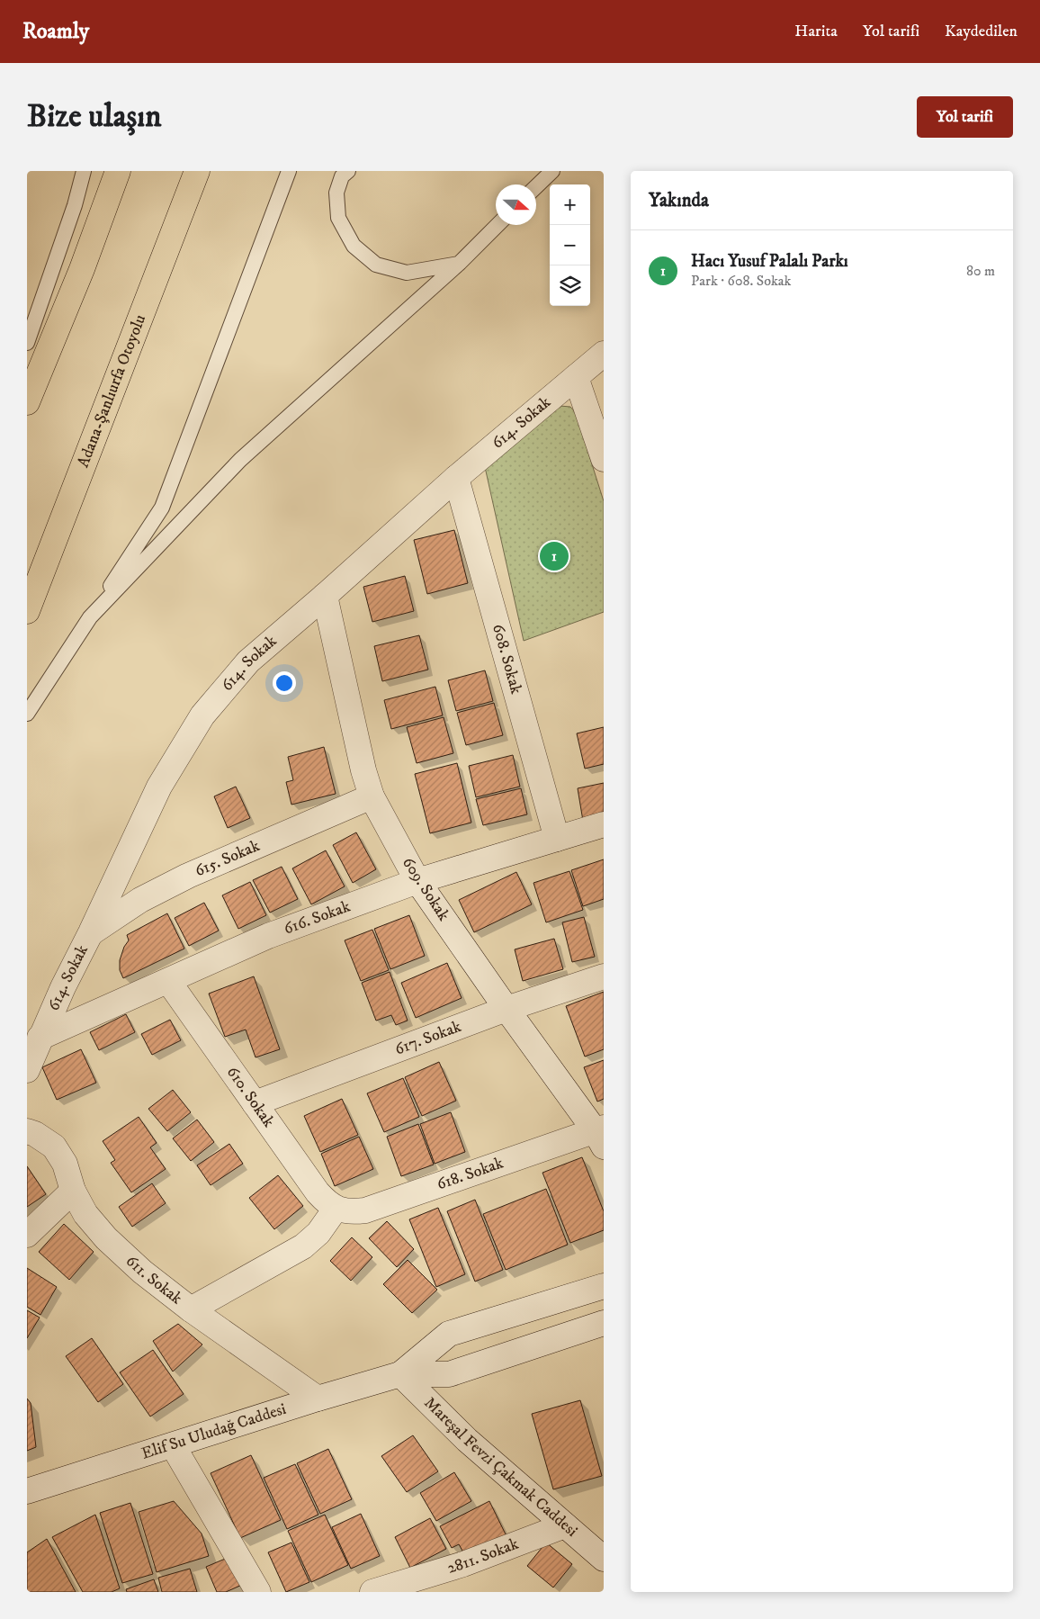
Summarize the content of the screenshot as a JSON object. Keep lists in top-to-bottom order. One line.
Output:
{"streets":{"highway":["Adana-Şanlıurfa Otoyolu"],"street":["614. Sokak","608. Sokak","615. Sokak","609. Sokak","616. Sokak","617. Sokak","610. Sokak","618. Sokak","611. Sokak","Elif Su Uludağ Caddesi","Mareşal Fevzi Çakmak Caddesi","2811. Sokak"]},"crossings":[["614. Sokak","608. Sokak"],["614. Sokak","615. Sokak"],["614. Sokak","609. Sokak"],["614. Sokak","616. Sokak"],["608. Sokak","616. Sokak"],["615. Sokak","609. Sokak"],["609. Sokak","616. Sokak"],["609. Sokak","617. Sokak"],["609. Sokak","618. Sokak"],["616. Sokak","610. Sokak"],["617. Sokak","610. Sokak"],["610. Sokak","618. Sokak"],["611. Sokak","Elif Su Uludağ Caddesi"],["Elif Su Uludağ Caddesi","Mareşal Fevzi Çakmak Caddesi"],["Mareşal Fevzi Çakmak Caddesi","2811. Sokak"]],"north":"right","page":{"header":"Roamly","nav":["Harita","Yol tarifi","Kaydedilen"],"buttons":"Yol tarifi","title":"Bize ulaşın","heading":"Yakında","map_buttons":["+","−"],"list":[{"mark":"1","name":"Hacı Yusuf Palalı Parkı","note":"Park · 608. Sokak","value":"80 m"}],"pins":"1"}}
